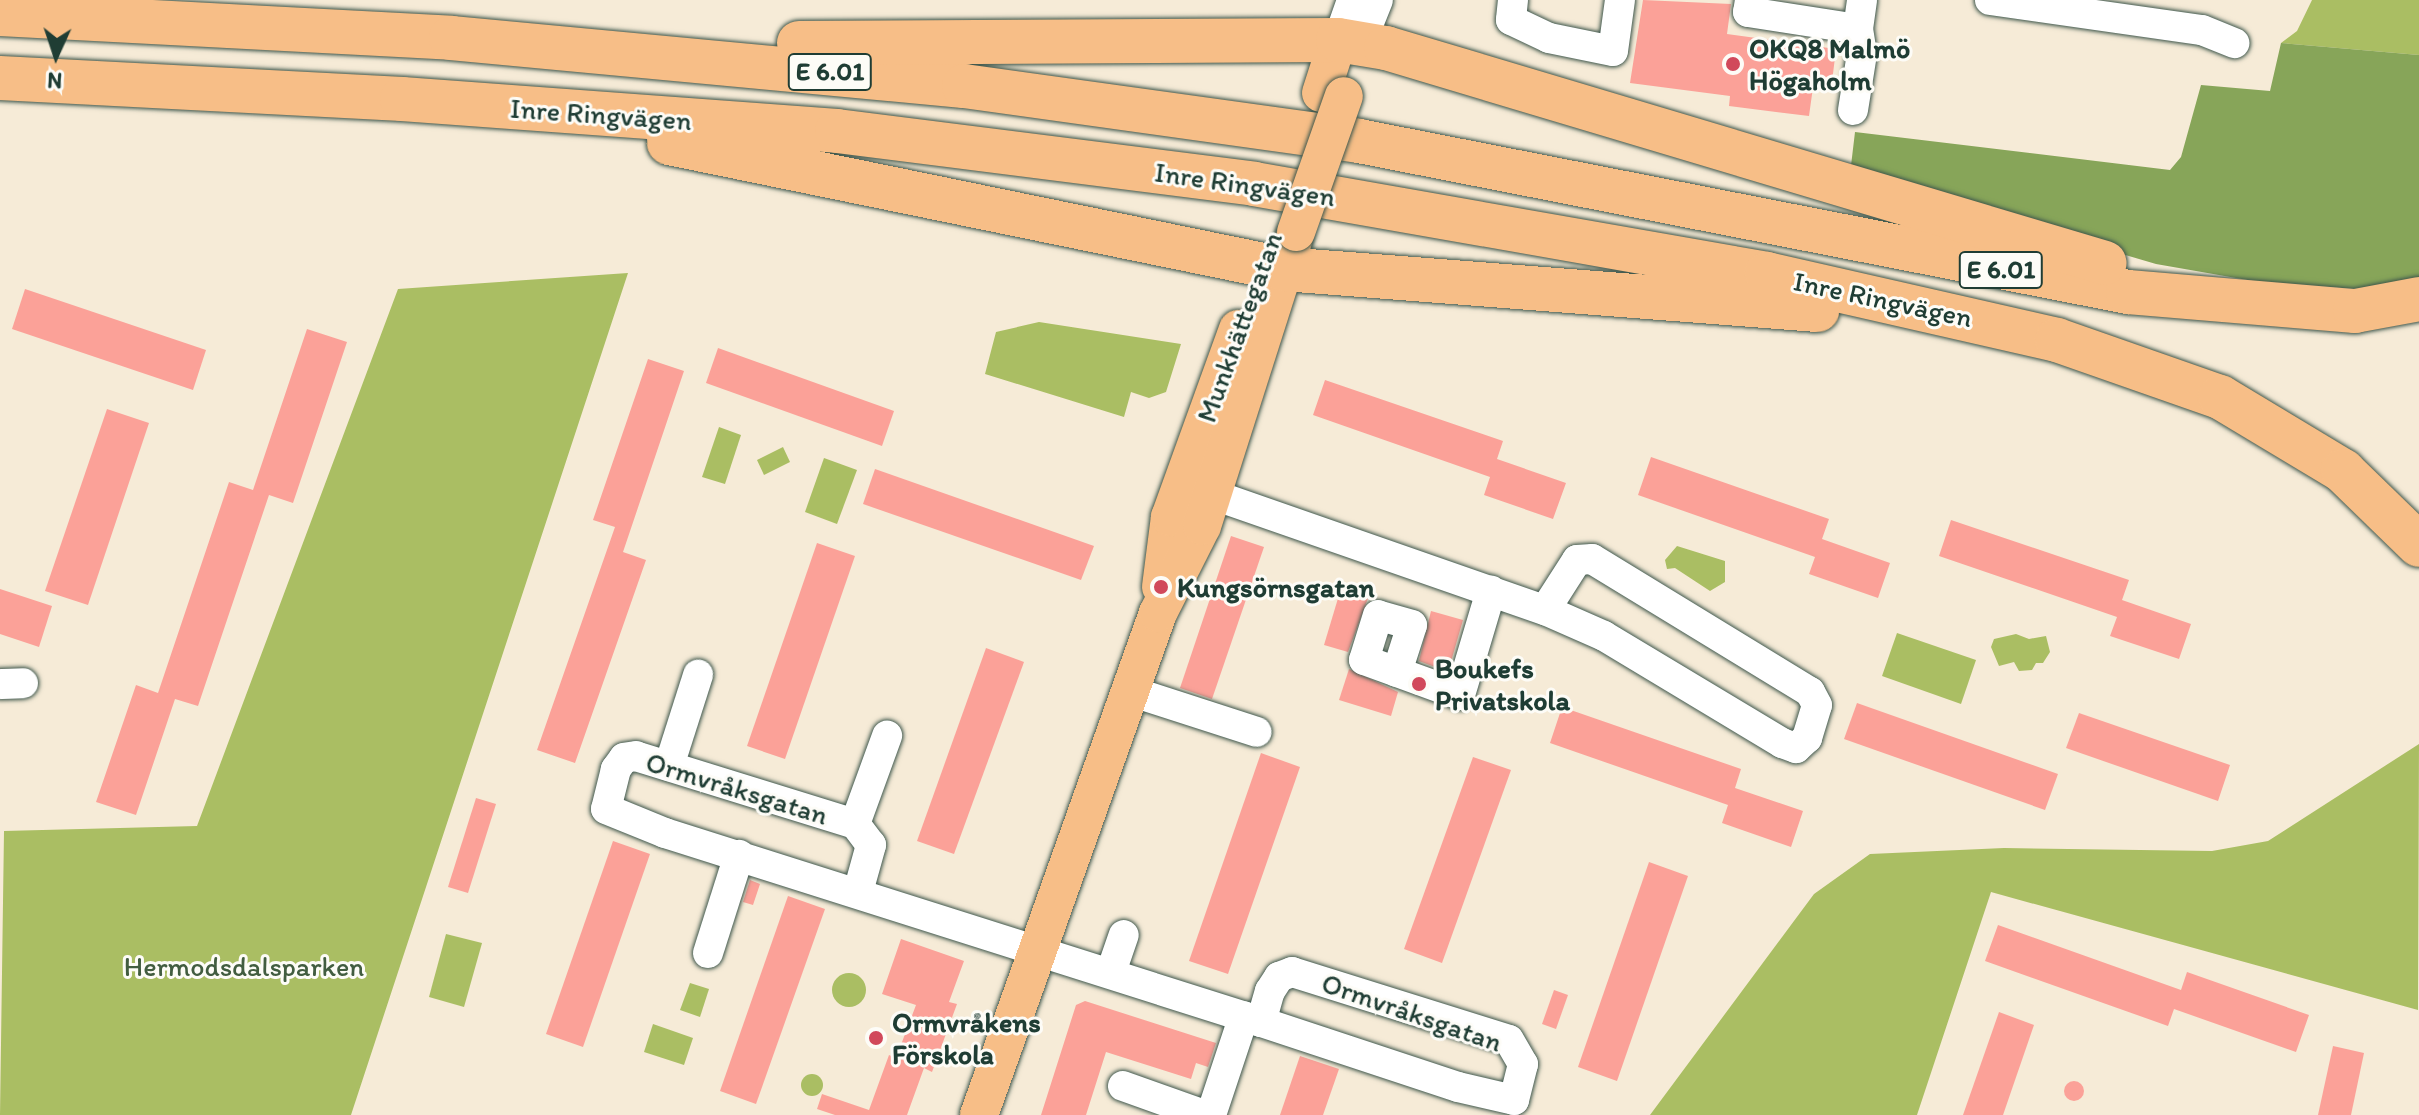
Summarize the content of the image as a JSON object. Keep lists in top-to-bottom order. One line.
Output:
{"streets":{"highway":["E 6.01","Inre Ringvägen"],"main road":["Munkhättegatan"],"street":["Ormvråksgatan"]},"crossings":[["E 6.01","Inre Ringvägen"],["Munkhättegatan","Ormvråksgatan"]],"parks":["Hermodsdalsparken"],"places":["OKQ8 Malmö Högaholm","Kungsörnsgatan","Boukefs Privatskola","Ormvråkens Förskola"],"north":"bottom"}
